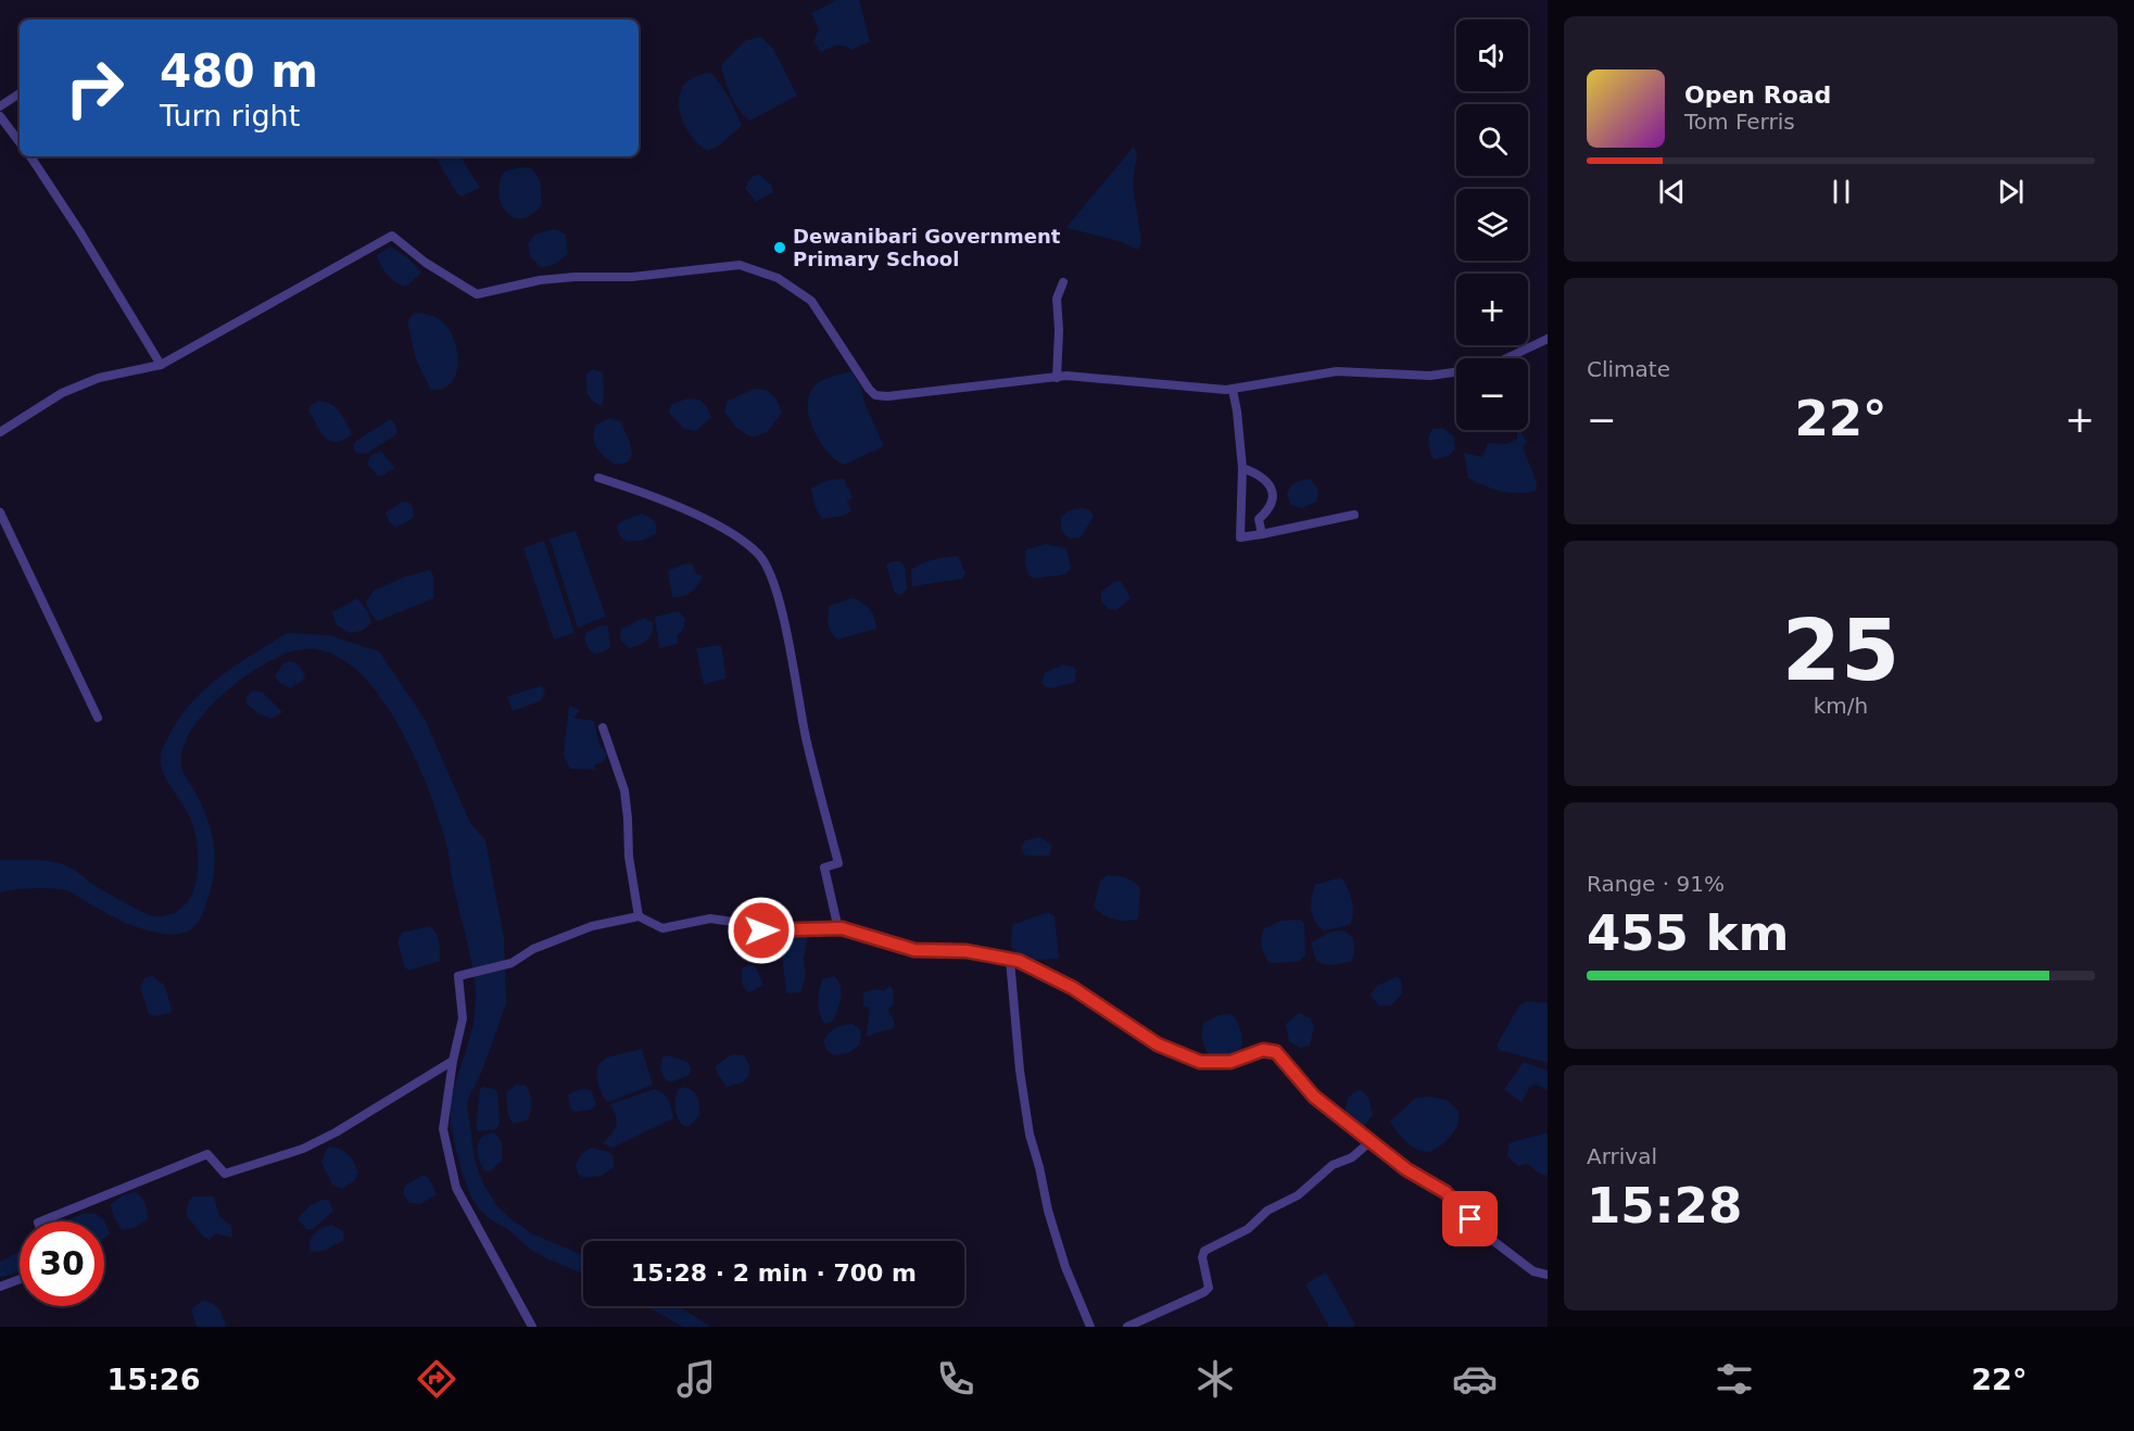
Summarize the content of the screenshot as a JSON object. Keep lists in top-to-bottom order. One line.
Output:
{"places":["Dewanibari Government Primary School"],"page":{"map_buttons":["+","−"],"turn":["480 m","Turn right"],"song":["Open Road","Tom Ferris"],"tile":["Climate",["25","km/h"],["Range · 91%","455 km"],["Arrival","15:28"]],"heat":["−","22°","+"],"limit":"30","trip":"15:28 · 2 min · 700 m","tabs":["15:26","22°"]}}
